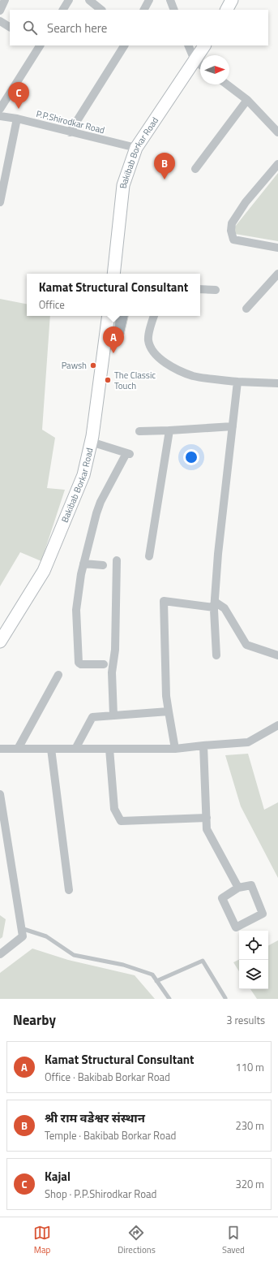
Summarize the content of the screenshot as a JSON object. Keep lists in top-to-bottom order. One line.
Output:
{"streets":{"street":["P.P.Shirodkar Road","Bakibab Borkar Road"]},"crossings":[["P.P.Shirodkar Road","Bakibab Borkar Road"]],"places":["Pawsh","The Classic Touch"],"north":"right","page":{"search":"Search here","pins":["C","B","A"],"popup":["Kamat Structural Consultant","Office"],"heading":["Nearby","3 results"],"list":[{"mark":"A","name":"Kamat Structural Consultant","note":"Office · Bakibab Borkar Road","value":"110 m"},{"mark":"B","name":"श्री राम वडेश्वर संस्थान","note":"Temple · Bakibab Borkar Road","value":"230 m"},{"mark":"C","name":"Kajal","note":"Shop · P.P.Shirodkar Road","value":"320 m"}],"nav":["Map","Directions","Saved"]}}
